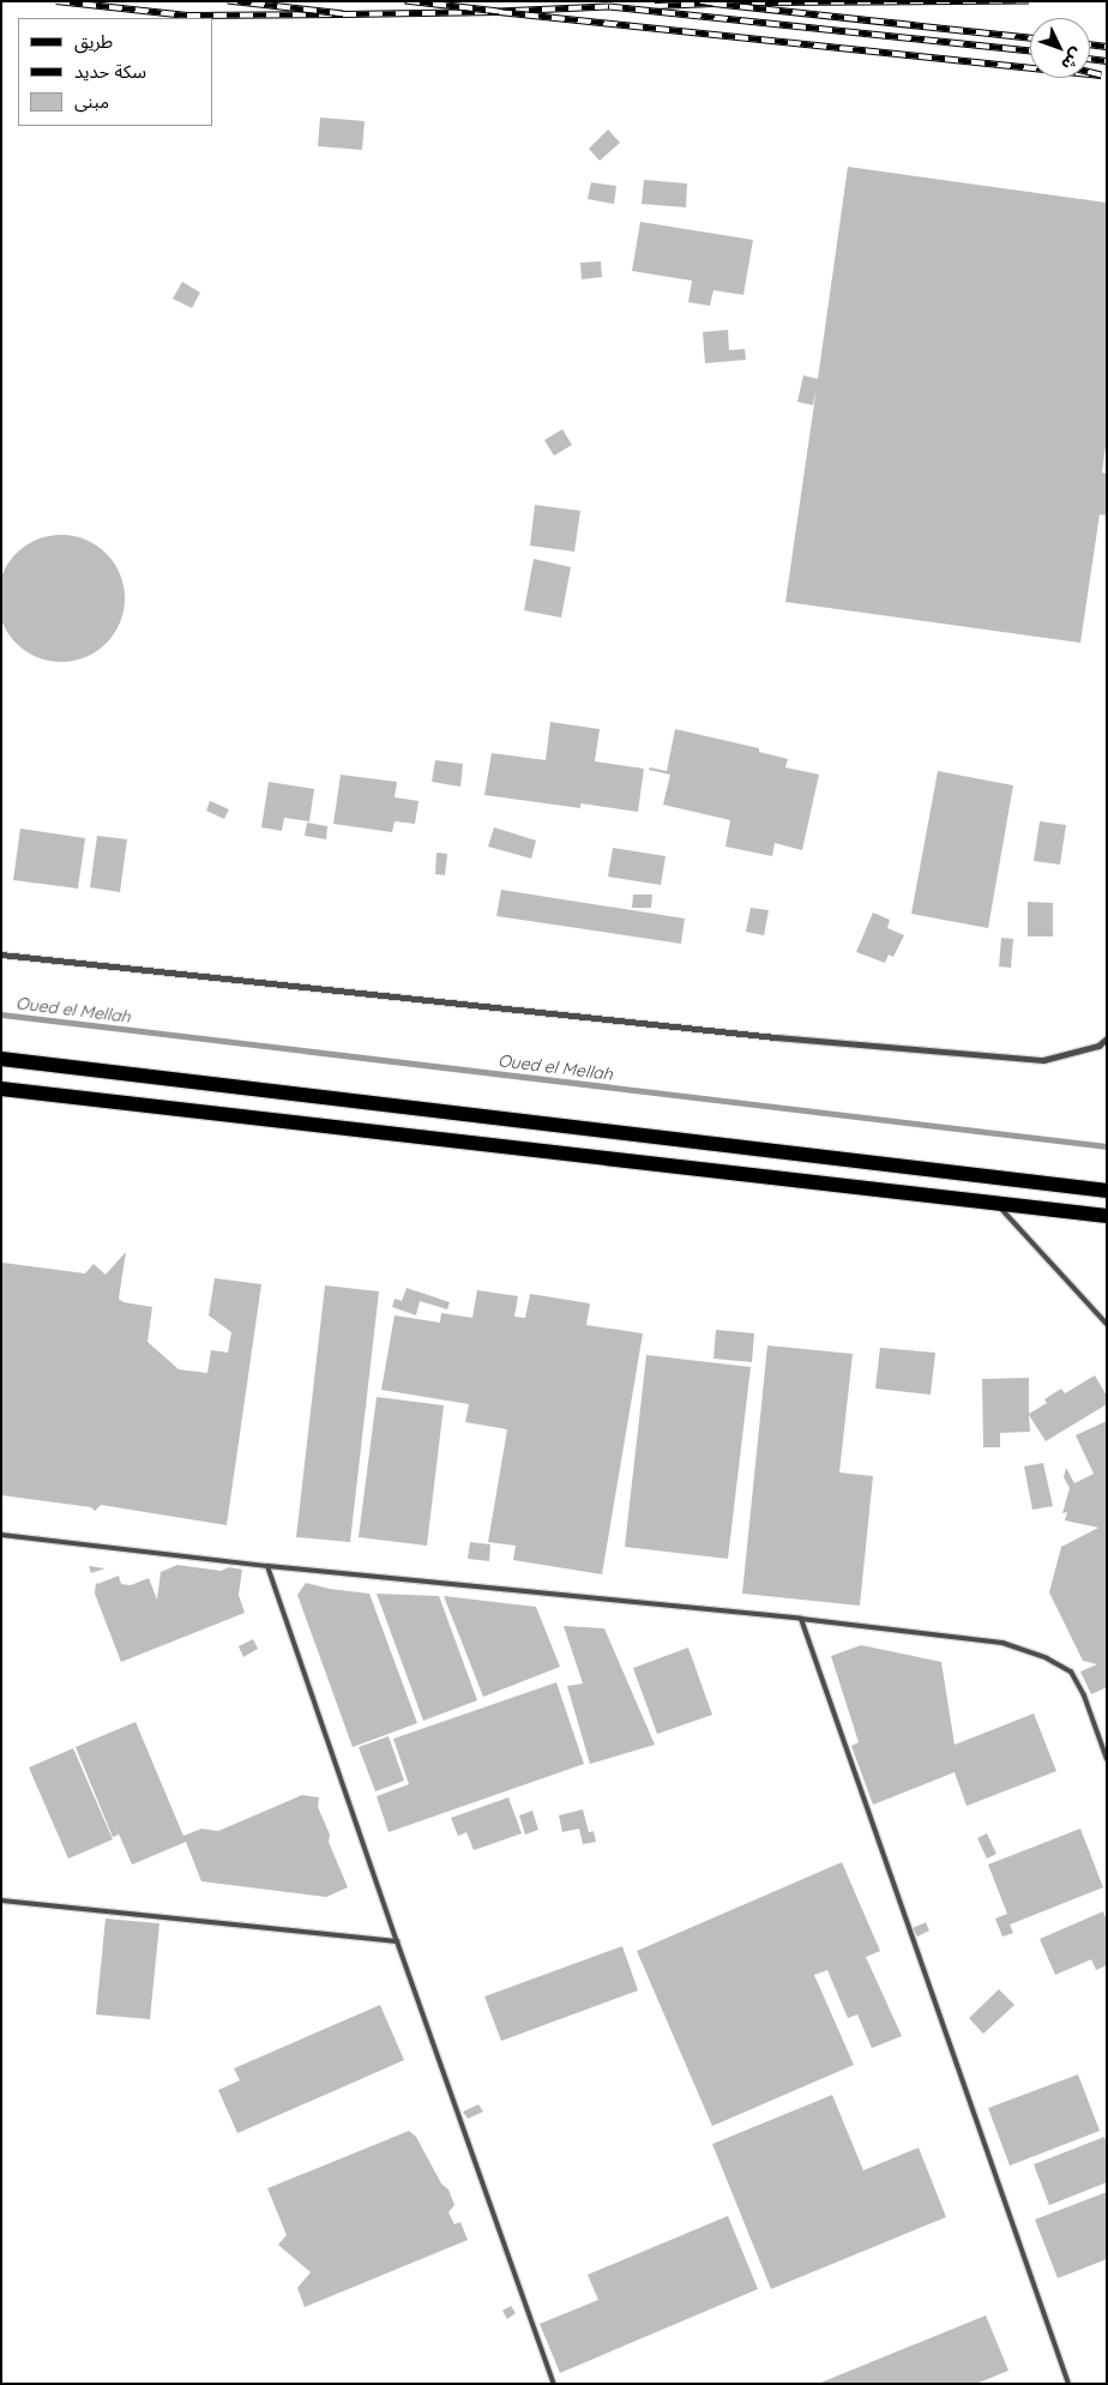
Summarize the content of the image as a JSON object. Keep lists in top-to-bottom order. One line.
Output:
{"water":["Oued el Mellah"],"legend":["طريق","سكة حديد","مبنى"],"north":"bottom right"}
